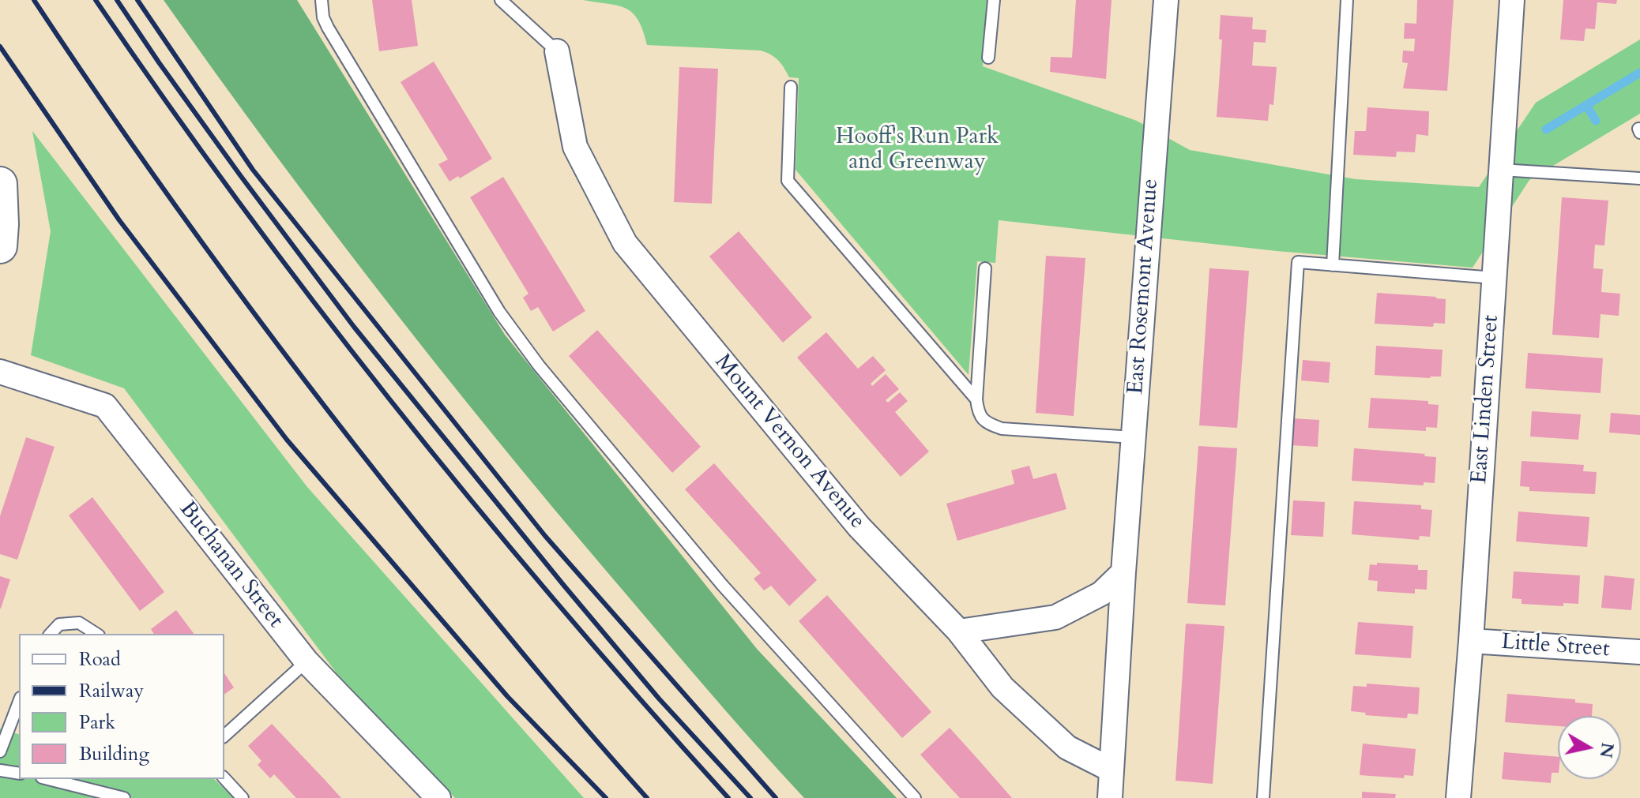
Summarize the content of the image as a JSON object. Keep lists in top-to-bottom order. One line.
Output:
{"streets":{"street":["East Rosemont Avenue","East Linden Street","Mount Vernon Avenue","Buchanan Street","Little Street"]},"crossings":[["East Rosemont Avenue","Mount Vernon Avenue"],["East Linden Street","Little Street"]],"parks":["Hooff's Run Park and Greenway"],"legend":["Road","Railway","Park","Building"],"north":"right"}
